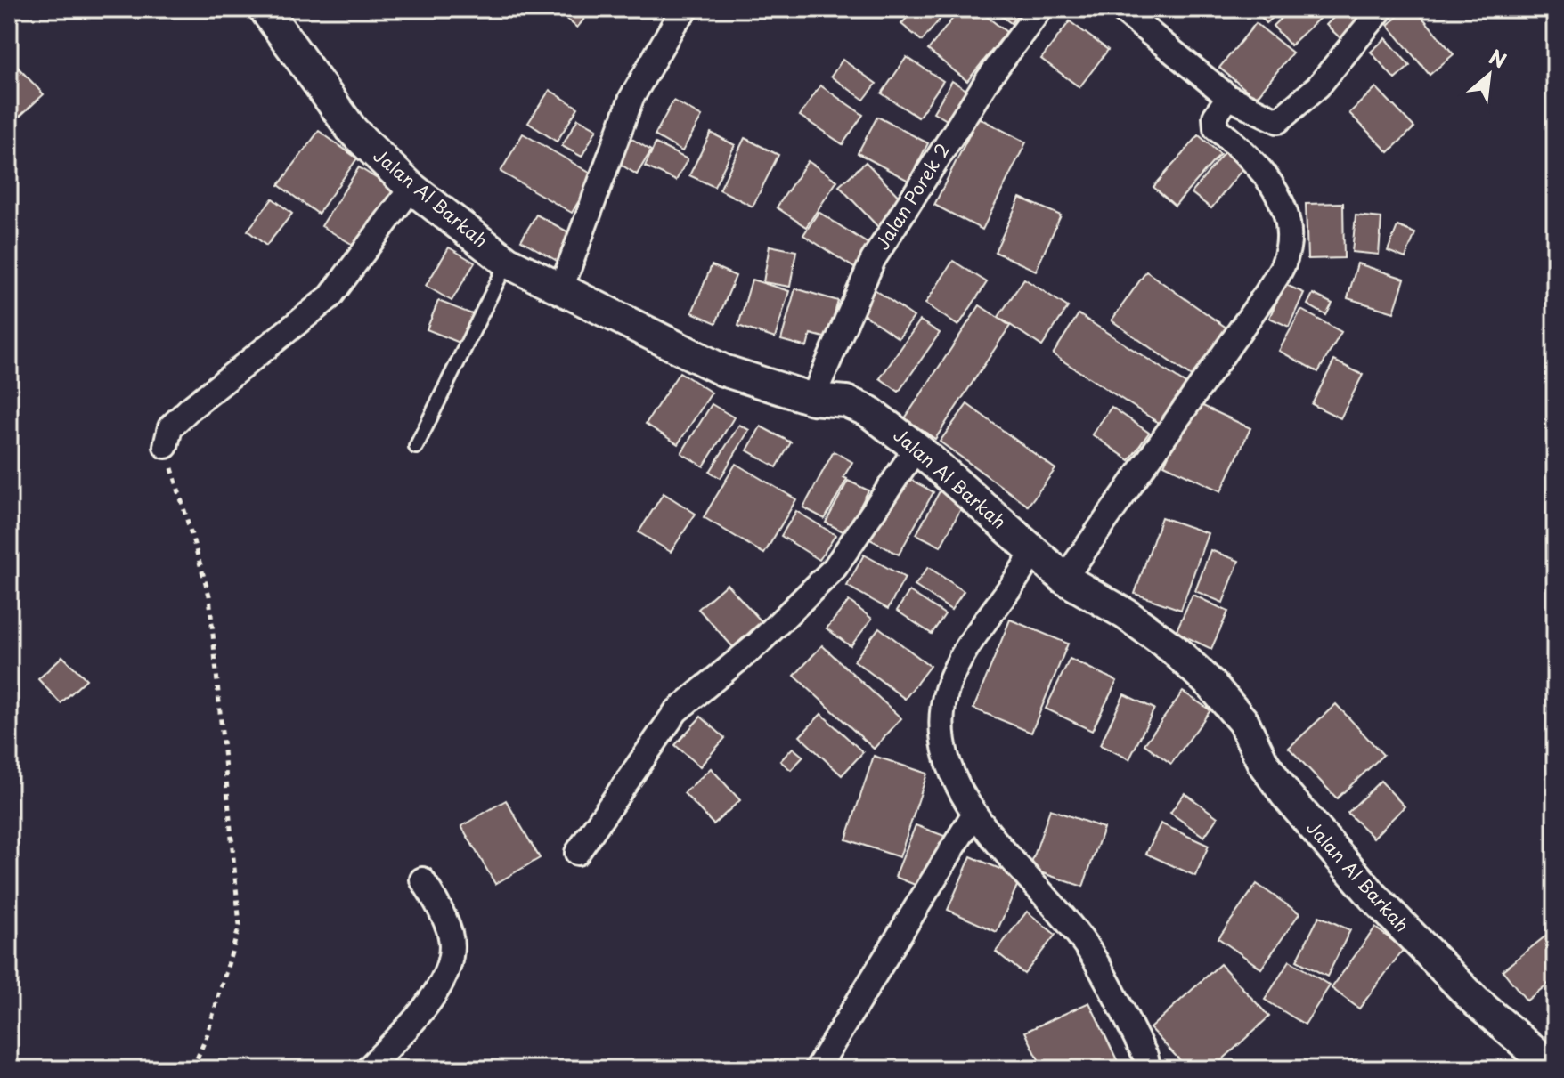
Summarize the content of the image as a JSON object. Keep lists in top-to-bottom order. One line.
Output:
{"streets":{"street":["Jalan Porek 2","Jalan Al Barkah"]},"crossings":[["Jalan Porek 2","Jalan Al Barkah"]],"north":"top right"}
